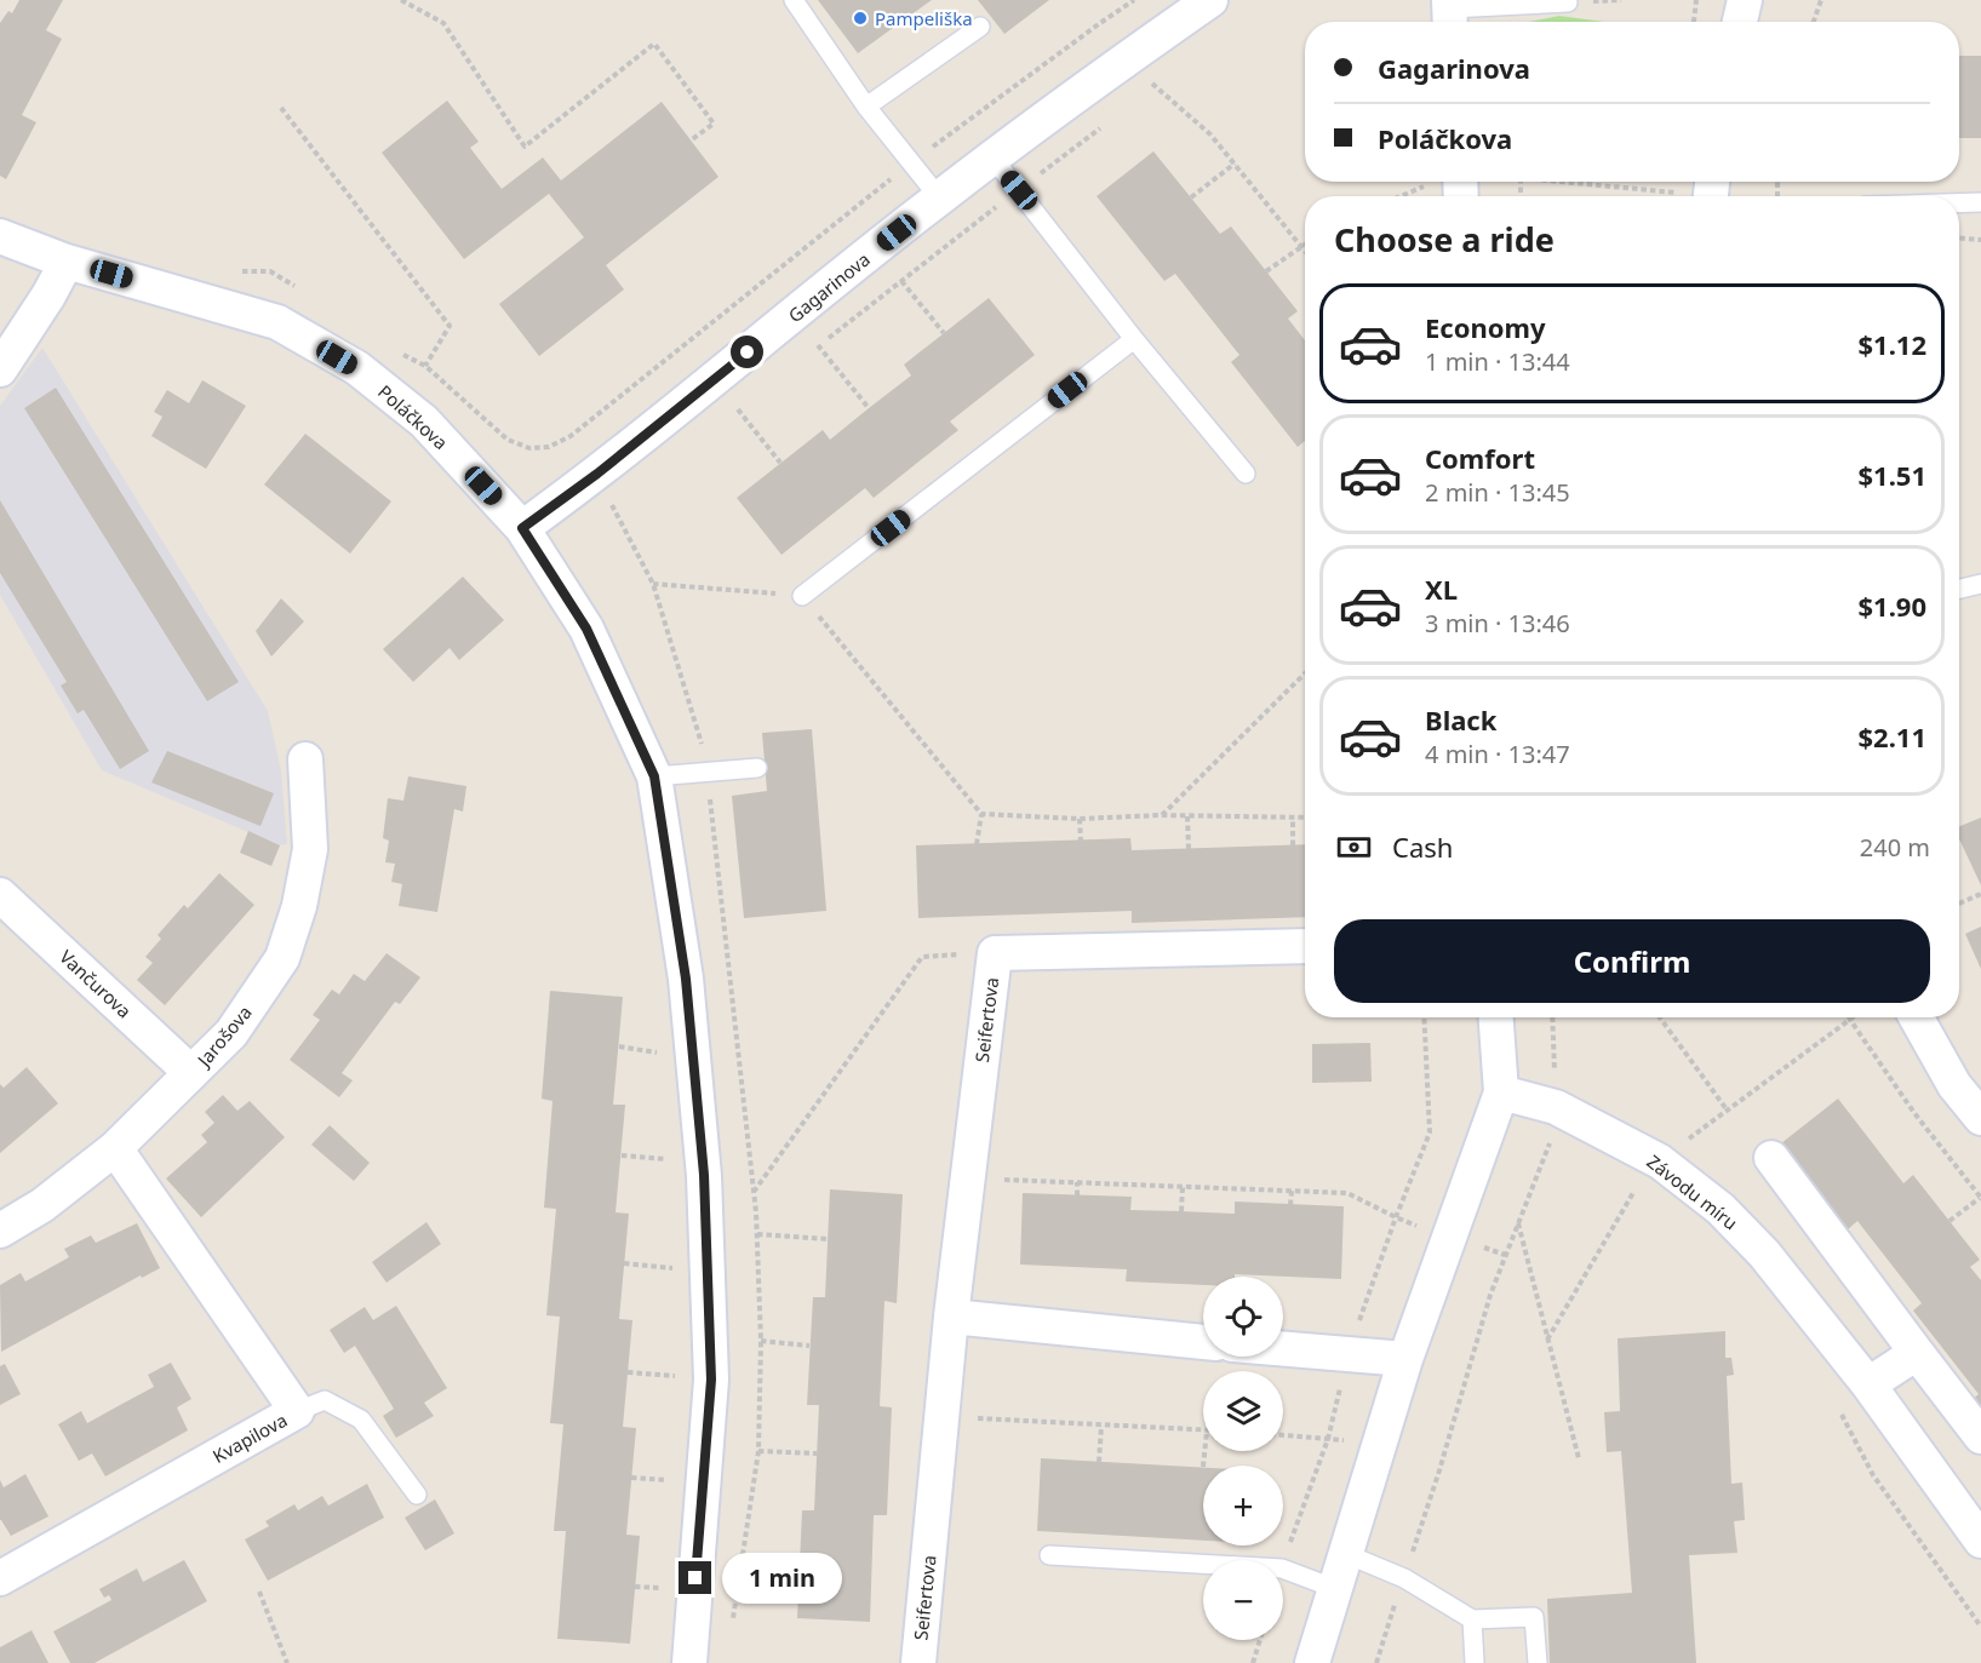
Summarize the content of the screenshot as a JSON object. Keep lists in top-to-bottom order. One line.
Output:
{"streets":{"street":["Gagarinova","Poláčkova","Vančurova","Seifertova","Jarošova","Závodu míru","Kvapilova"]},"crossings":[["Gagarinova","Poláčkova"],["Vančurova","Jarošova"],["Jarošova","Kvapilova"]],"places":["Pampeliška"],"page":{"banner":["Gagarinova","Poláčkova"],"heading":"Choose a ride","list":[{"name":"Economy","note":"1 min · 13:44","value":"$1.12"},{"name":"Comfort","note":"2 min · 13:45","value":"$1.51"},{"name":"XL","note":"3 min · 13:46","value":"$1.90"},{"name":"Black","note":"4 min · 13:47","value":"$2.11"}],"pay":["Cash","240 m"],"buttons":"Confirm","map_buttons":["+","−"],"bubble":"1 min"}}
